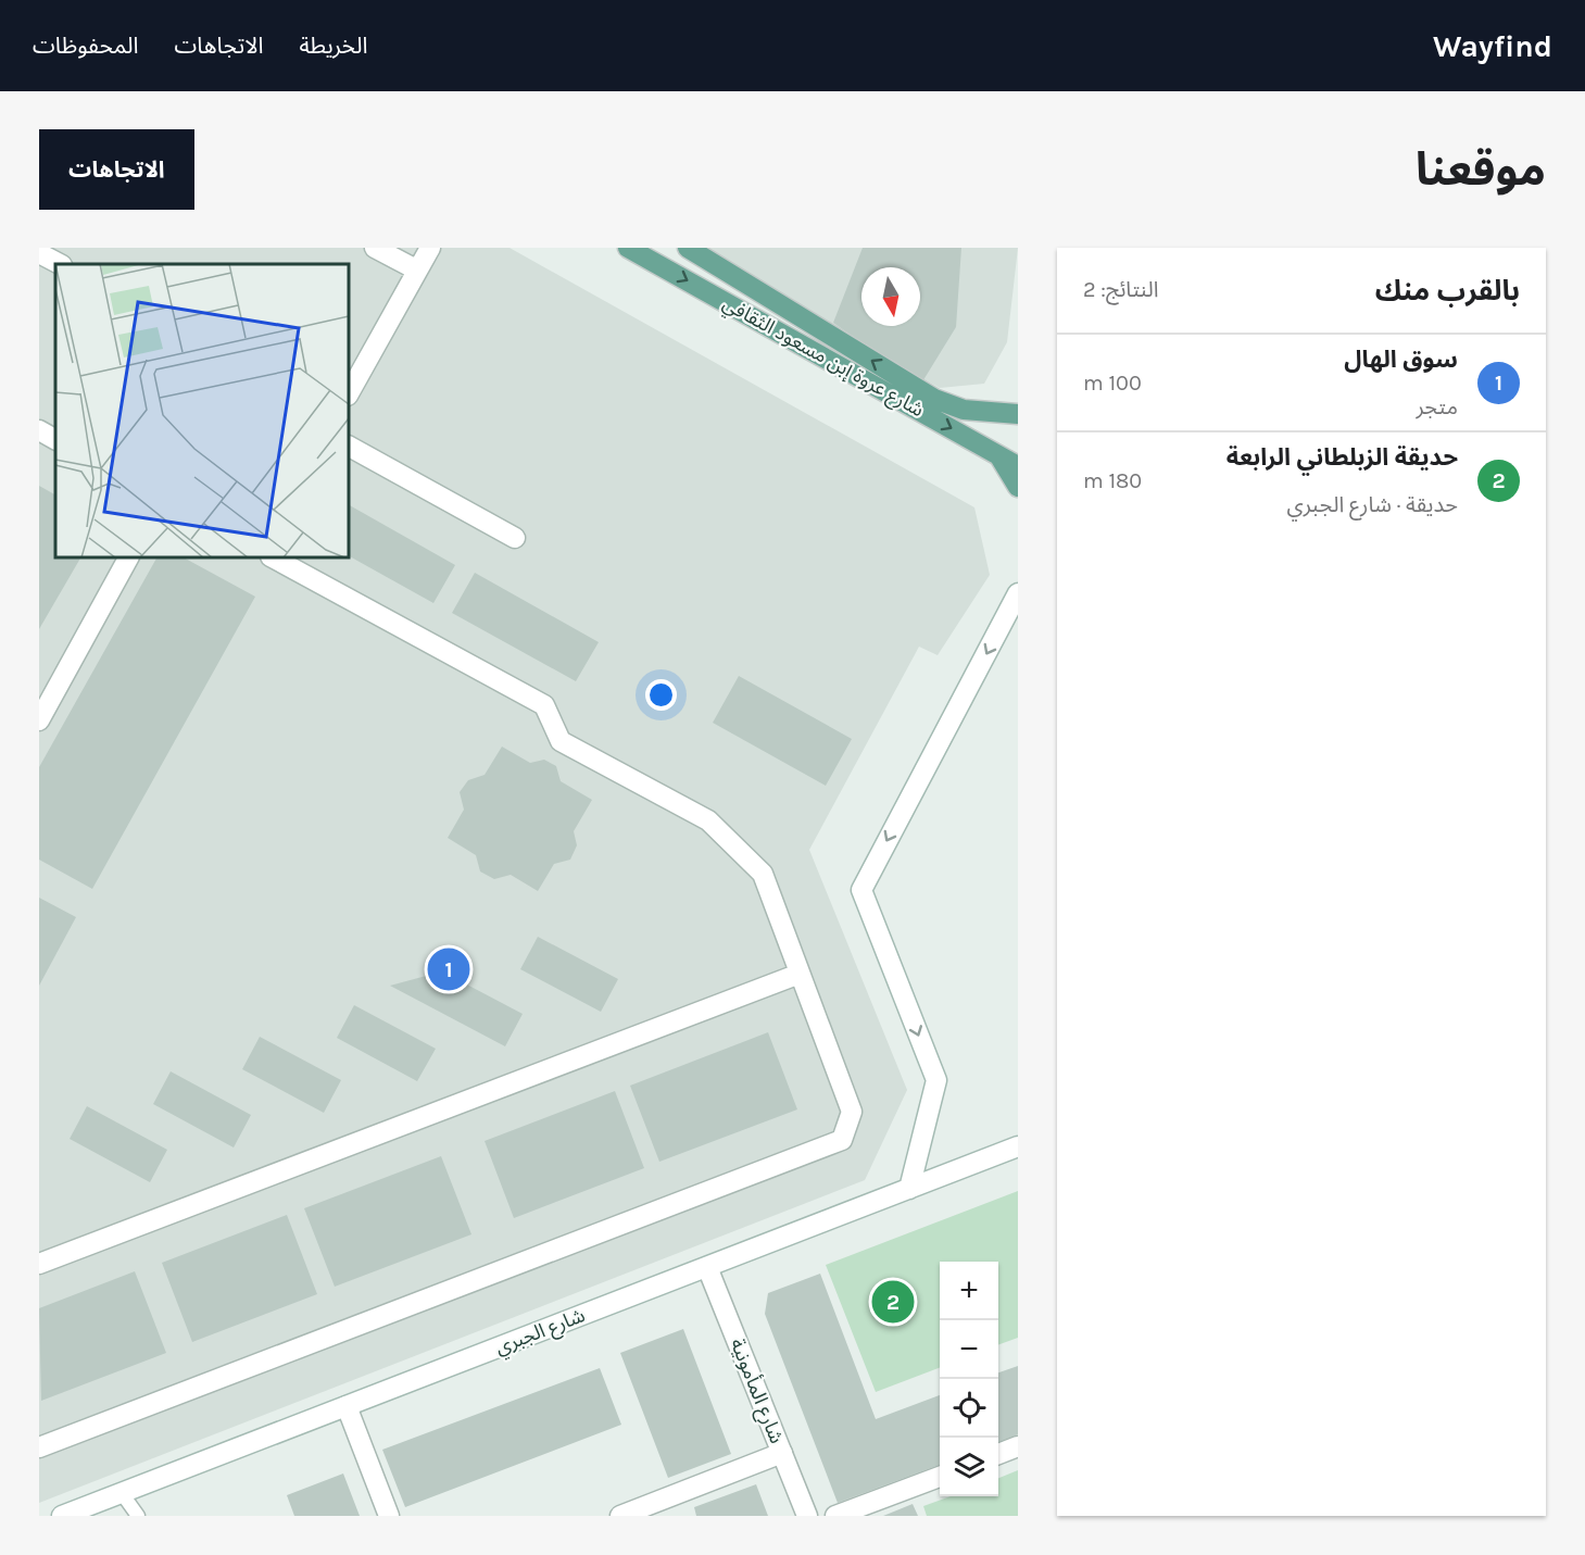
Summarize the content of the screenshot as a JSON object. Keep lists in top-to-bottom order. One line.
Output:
{"streets":{"main road":["شارع عروة إبن مسعود الثقافي"],"street":["شارع الجبري","شارع المأمونية"]},"crossings":[["شارع الجبري","شارع المأمونية"]],"north":"bottom","page":{"header":"Wayfind","nav":["الخريطة","الاتجاهات","المحفوظات"],"title":"موقعنا","buttons":"الاتجاهات","heading":["بالقرب منك","النتائج: 2"],"list":[{"mark":"1","name":"سوق الهال","note":"متجر","value":"100 m"},{"mark":"2","name":"حديقة الزبلطاني الرابعة","note":"حديقة · شارع الجبري","value":"180 m"}],"pins":["1","2"],"map_buttons":["+","−"]}}
